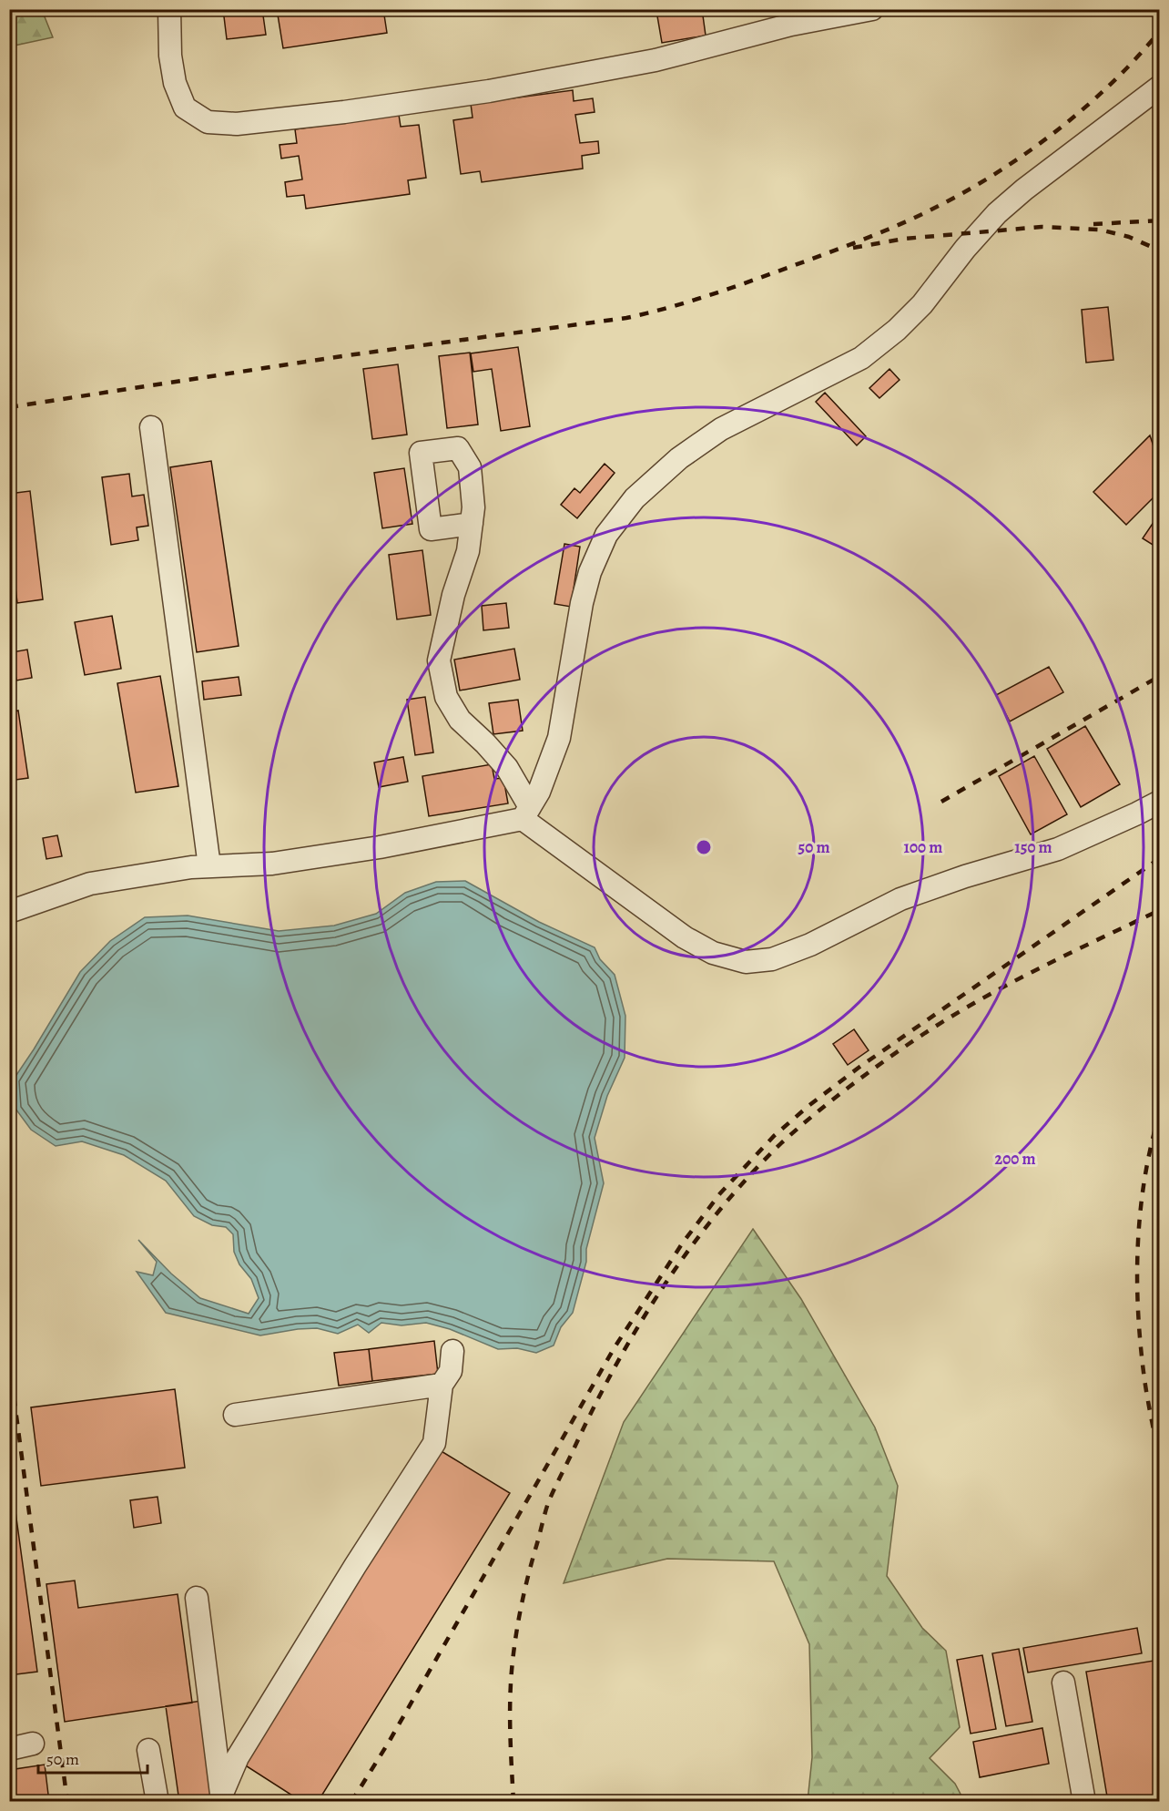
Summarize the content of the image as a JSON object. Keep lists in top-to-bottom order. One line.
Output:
{"scale_bar":"50 m","rings":["50 m","100 m","150 m","200 m"]}
